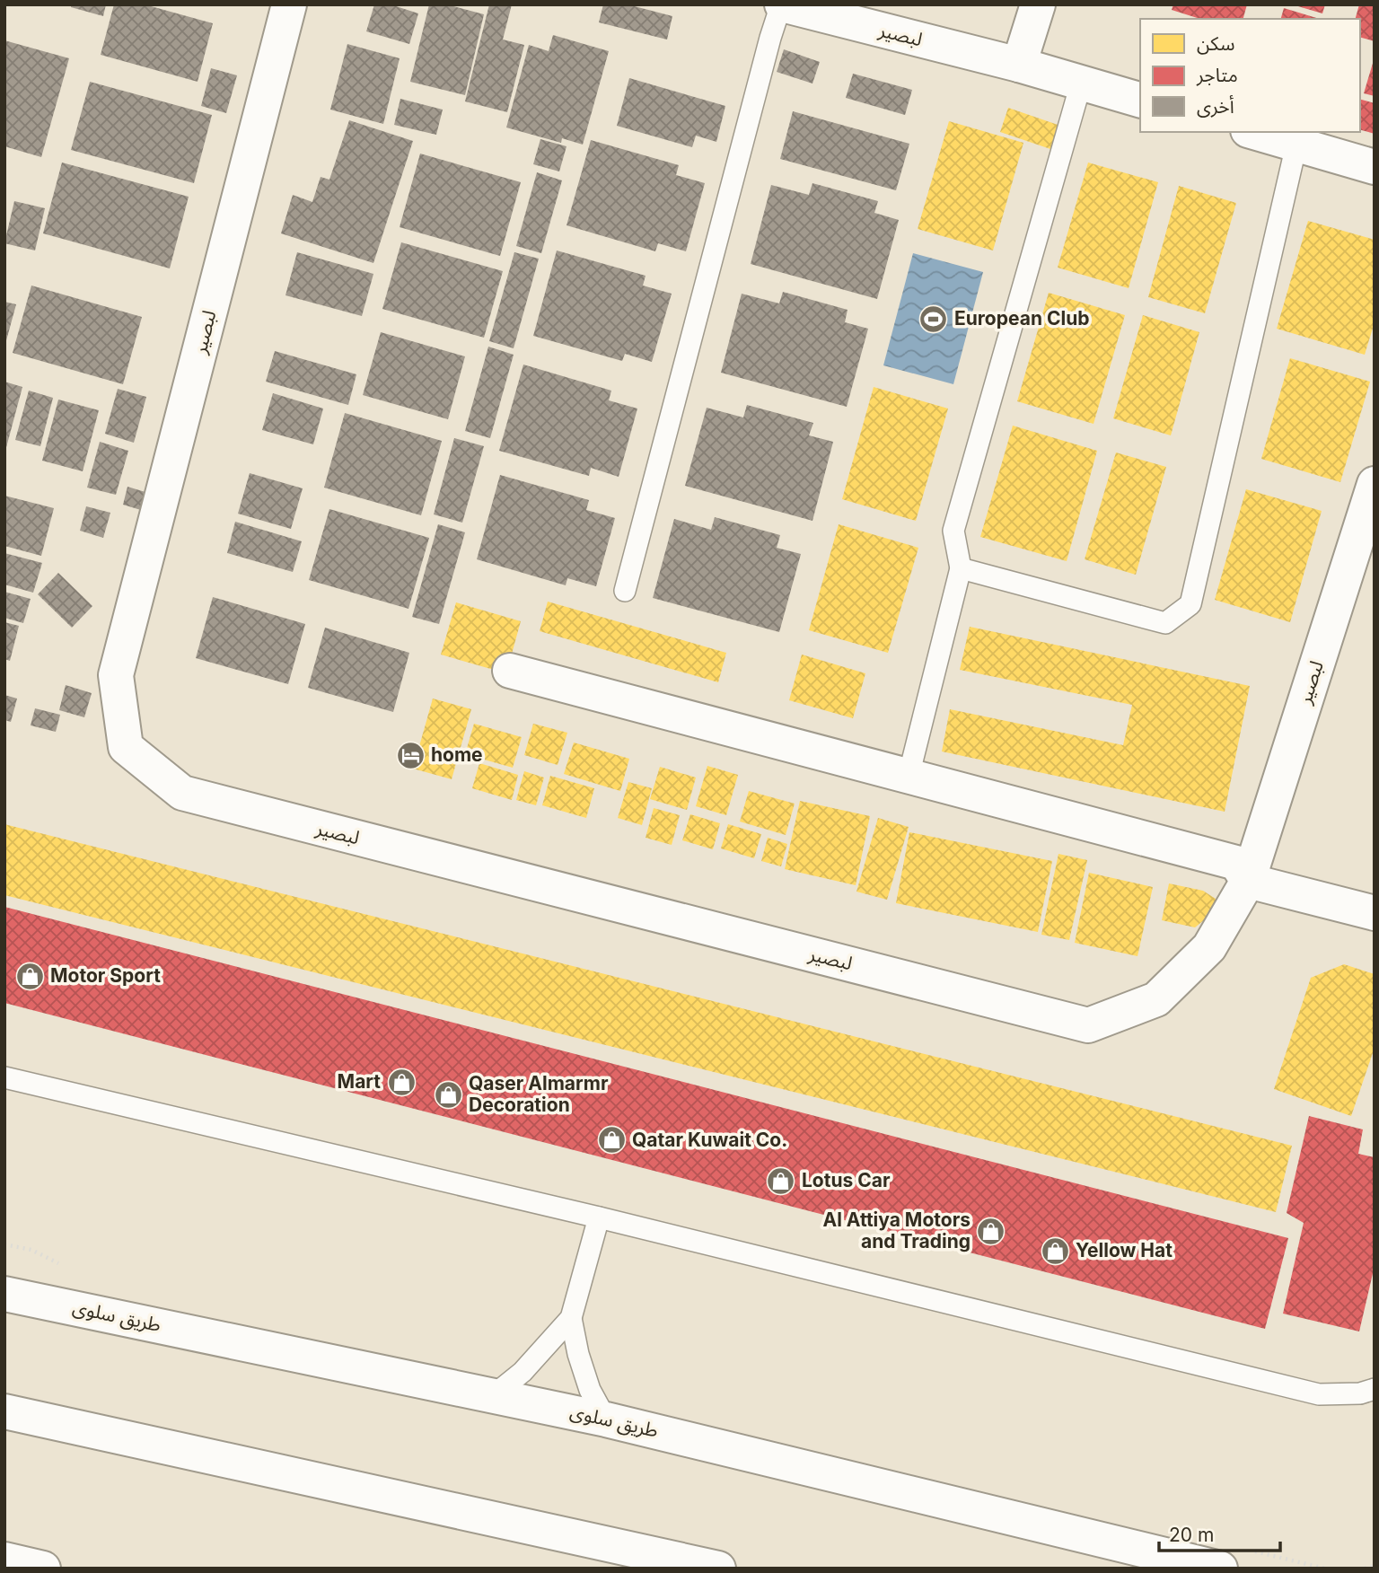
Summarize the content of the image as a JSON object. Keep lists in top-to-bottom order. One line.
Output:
{"streets":{"main road":["لبصير","طريق سلوى"]},"places":{"sports":["European Club"],"hotel":["home"],"shop":["Motor Sport","Mart","Qaser Almarmr Decoration","Qatar Kuwait Co.","Lotus Car","Al Attiya Motors and Trading","Yellow Hat"]},"legend":["سكن","متاجر","أخرى"],"scale_bar":"20 m"}
